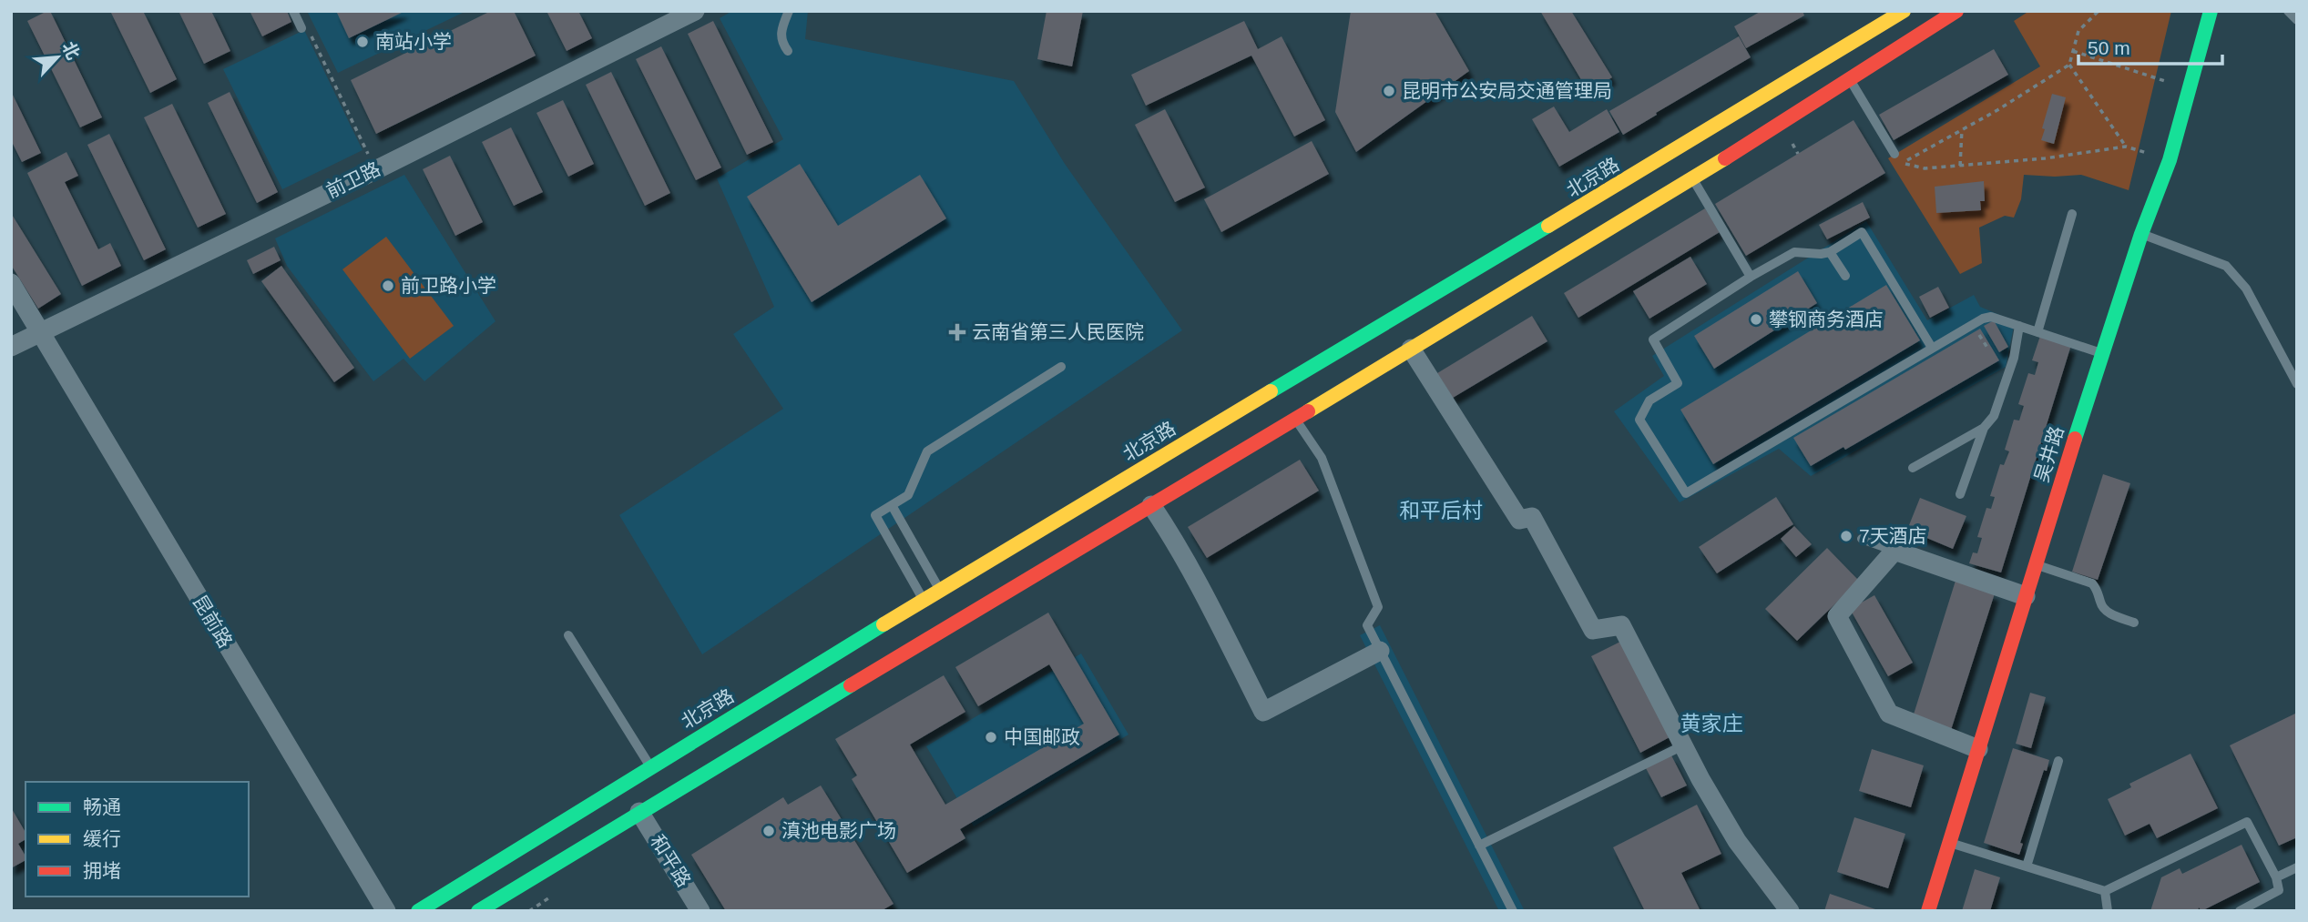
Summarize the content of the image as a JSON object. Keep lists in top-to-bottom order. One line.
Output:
{"streets":{"main road":["北京路","吴井路"],"street":["前卫路","昆前路","和平路"]},"crossings":[["前卫路","昆前路"]],"districts":["和平后村","黄家庄"],"places":{"other":["南站小学","昆明市公安局交通管理局","前卫路小学","攀钢商务酒店","7天酒店","中国邮政","滇池电影广场"],"health":["云南省第三人民医院"]},"legend":["畅通","缓行","拥堵"],"scale_bar":"50 m","north":"top right"}
